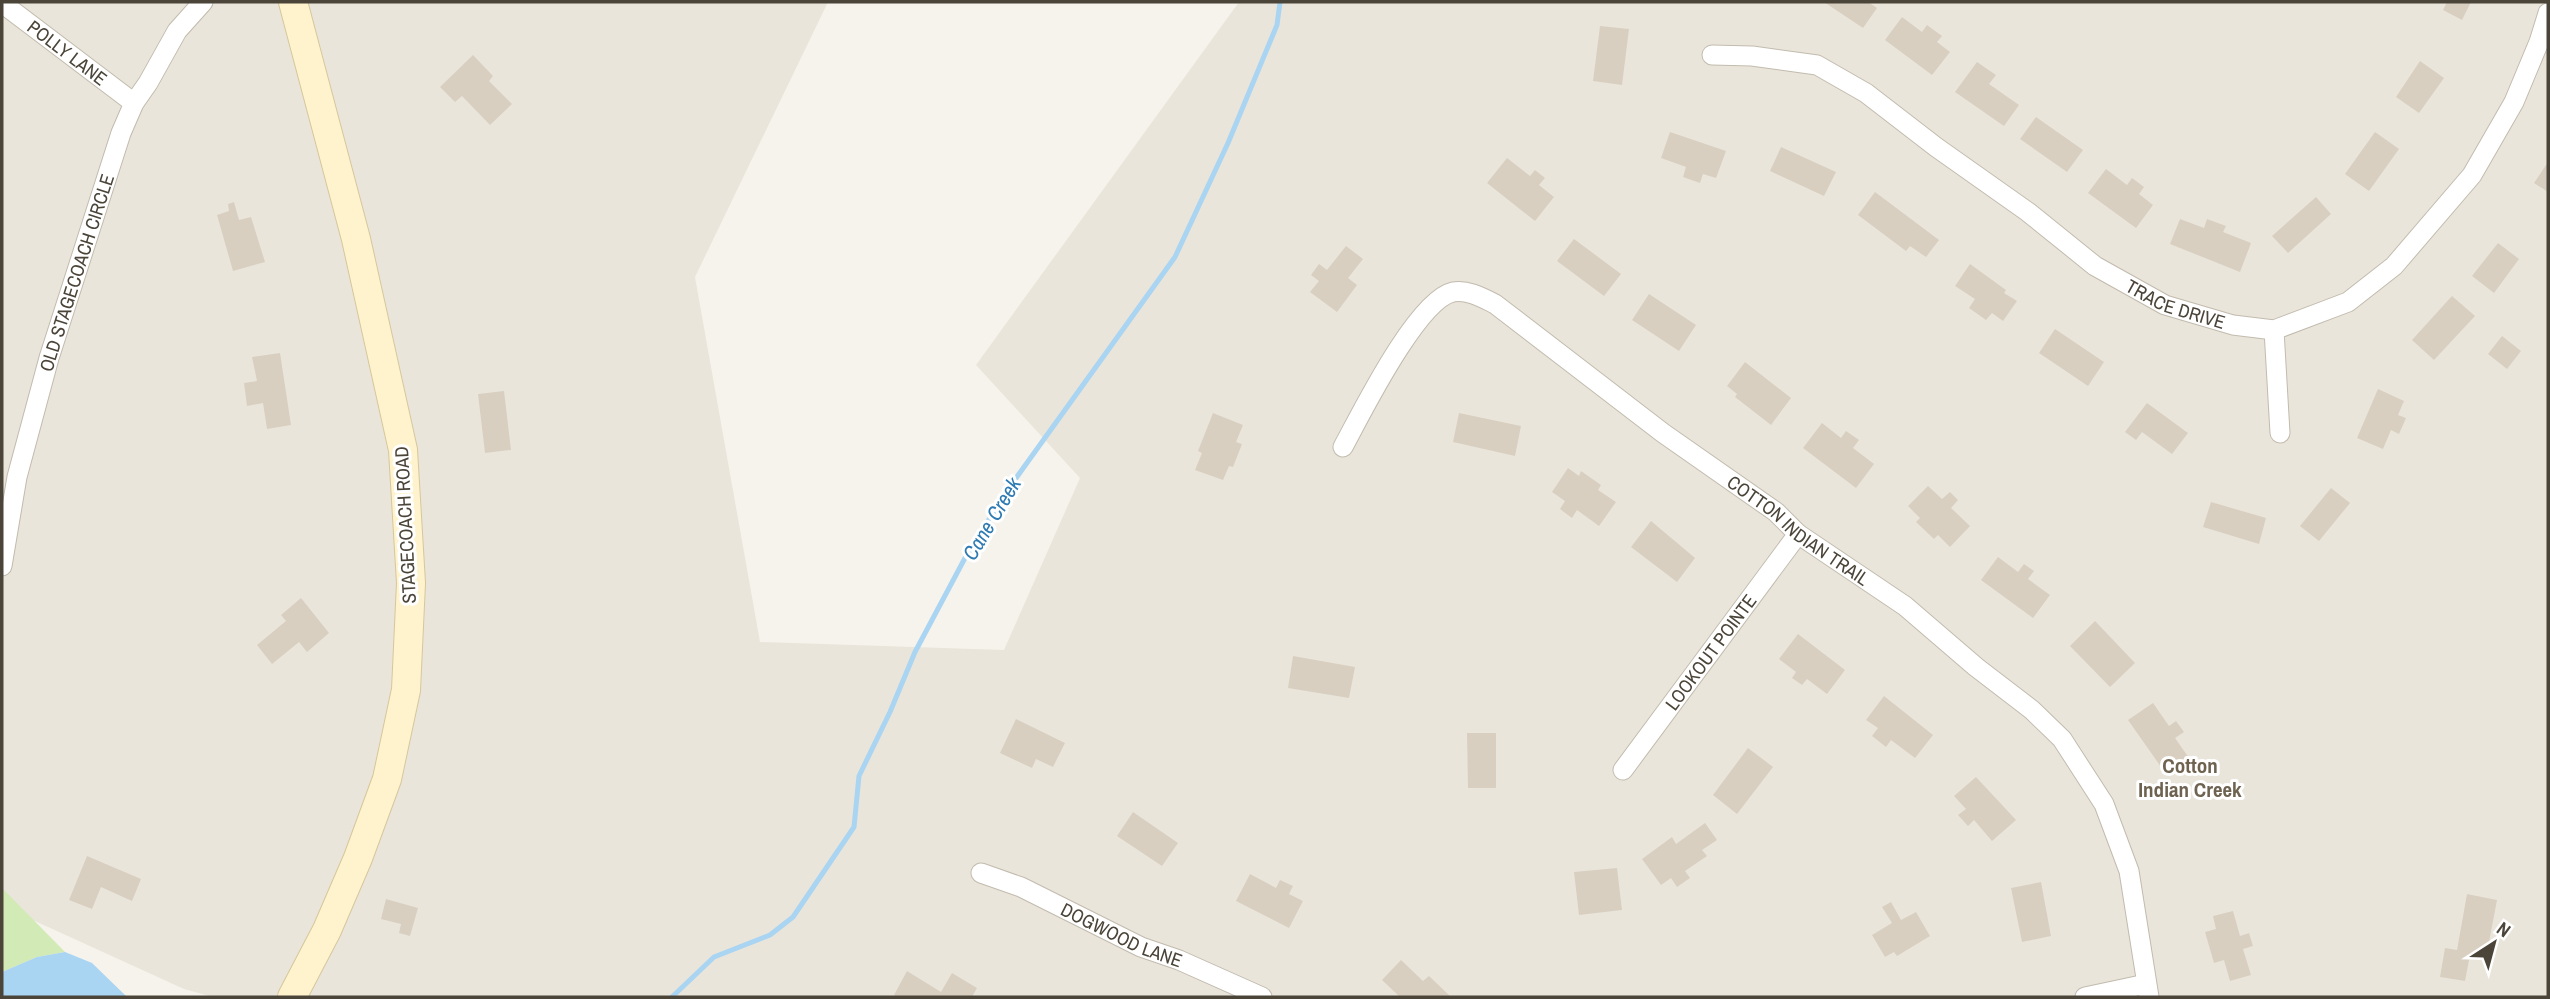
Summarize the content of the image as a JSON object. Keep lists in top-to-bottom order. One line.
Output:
{"streets":{"street":["POLLY LANE","OLD STAGECOACH CIRCLE","TRACE DRIVE","STAGECOACH ROAD","COTTON INDIAN TRAIL","LOOKOUT POINTE","DOGWOOD LANE"]},"crossings":[["POLLY LANE","OLD STAGECOACH CIRCLE"],["COTTON INDIAN TRAIL","LOOKOUT POINTE"]],"districts":["Cotton Indian Creek"],"water":["Cane Creek"],"north":"top right"}
